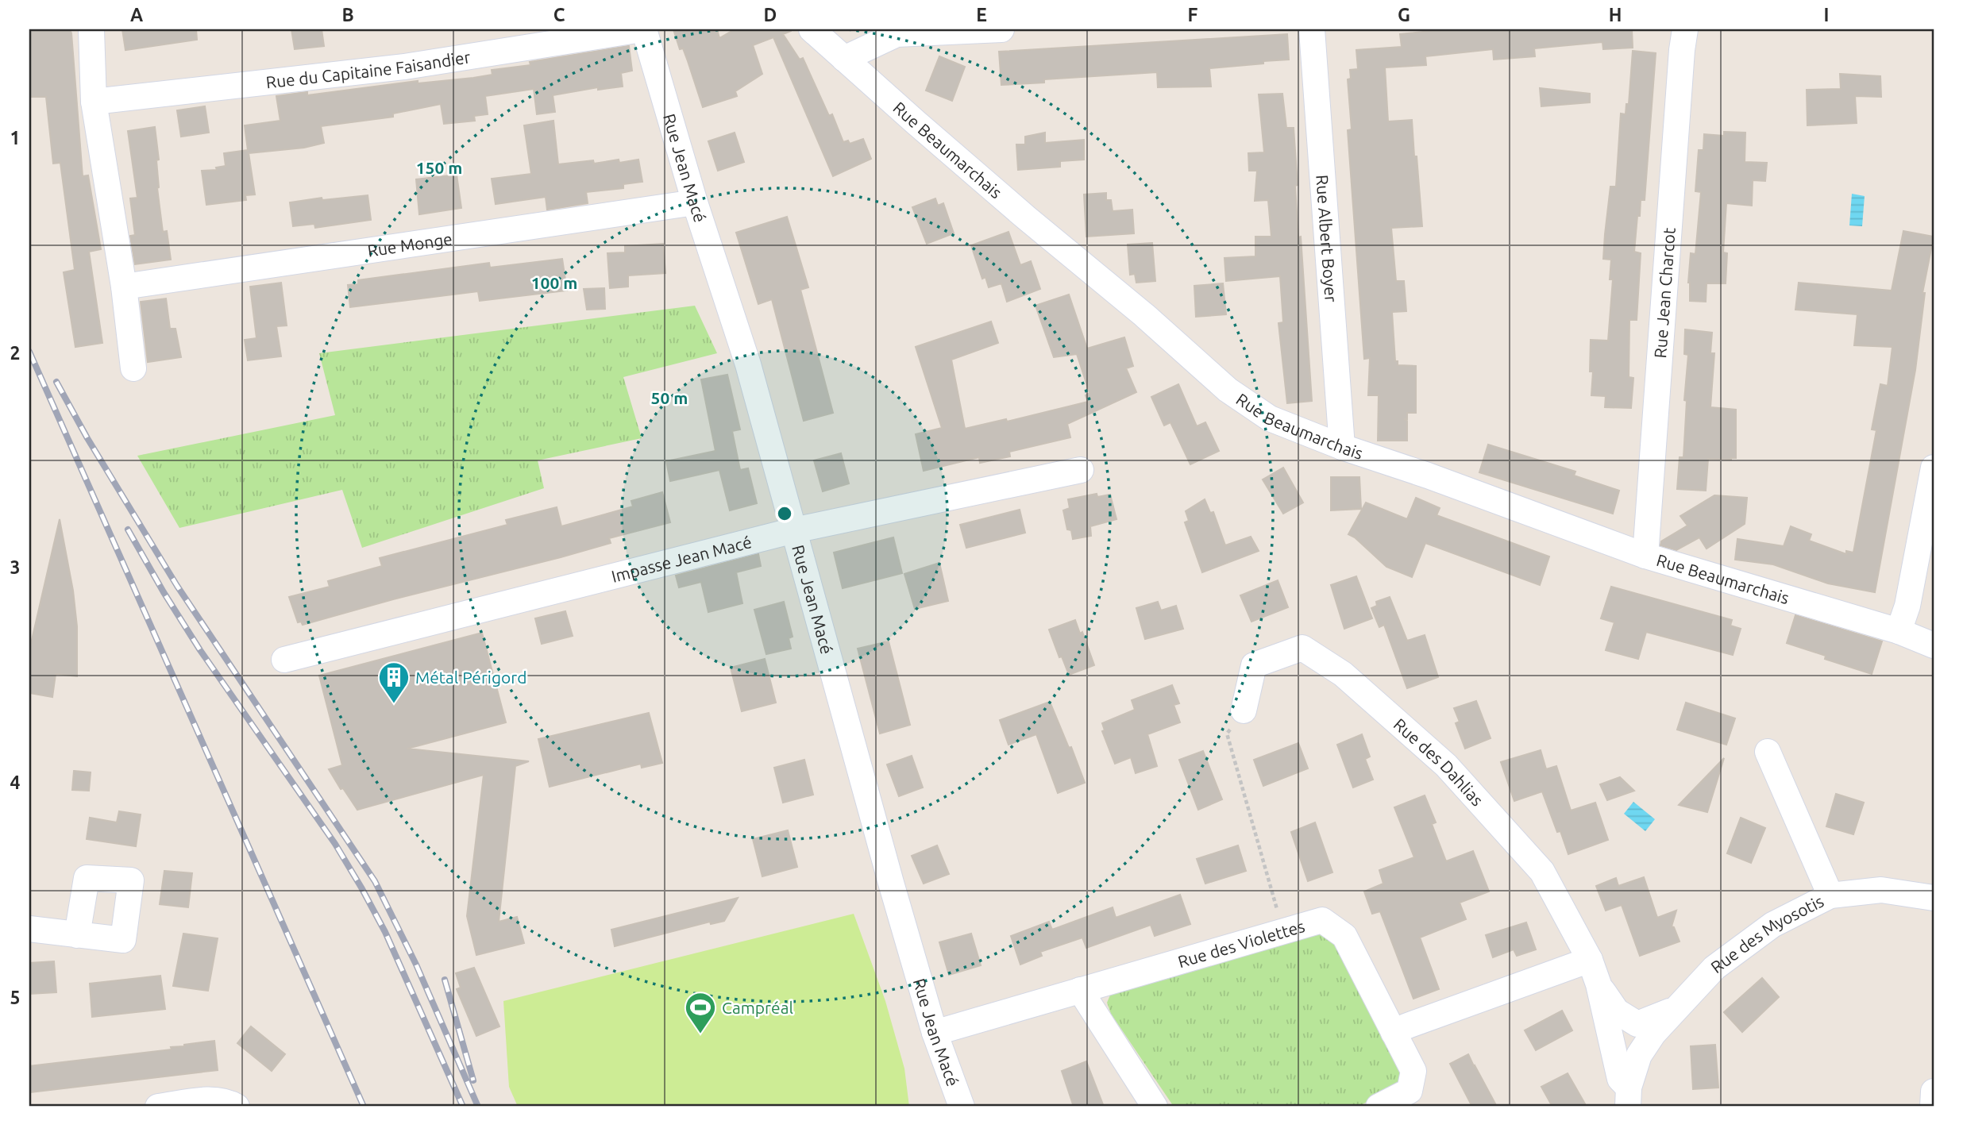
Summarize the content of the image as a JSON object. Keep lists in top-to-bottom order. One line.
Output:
{"streets":{"street":["Rue du Capitaine Faisandier","Rue Beaumarchais","Rue Jean Macé","Rue Albert Boyer","Rue Monge","Rue Jean Charcot","Impasse Jean Macé","Rue des Dahlias","Rue des Myosotis","Rue des Violettes"]},"crossings":[["Rue du Capitaine Faisandier","Rue Jean Macé"],["Rue Beaumarchais","Rue Albert Boyer"],["Rue Beaumarchais","Rue Jean Charcot"],["Rue Jean Macé","Rue Monge"],["Rue Jean Macé","Impasse Jean Macé"],["Rue Jean Macé","Rue des Violettes"],["Rue des Dahlias","Rue des Myosotis"]],"places":{"building":["Métal Périgord"],"sports":["Campréal"]},"grid":{"columns":["A","B","C","D","E","F","G","H","I"],"rows":["1","2","3","4","5"]},"rings":["150 m","100 m","50 m"]}
